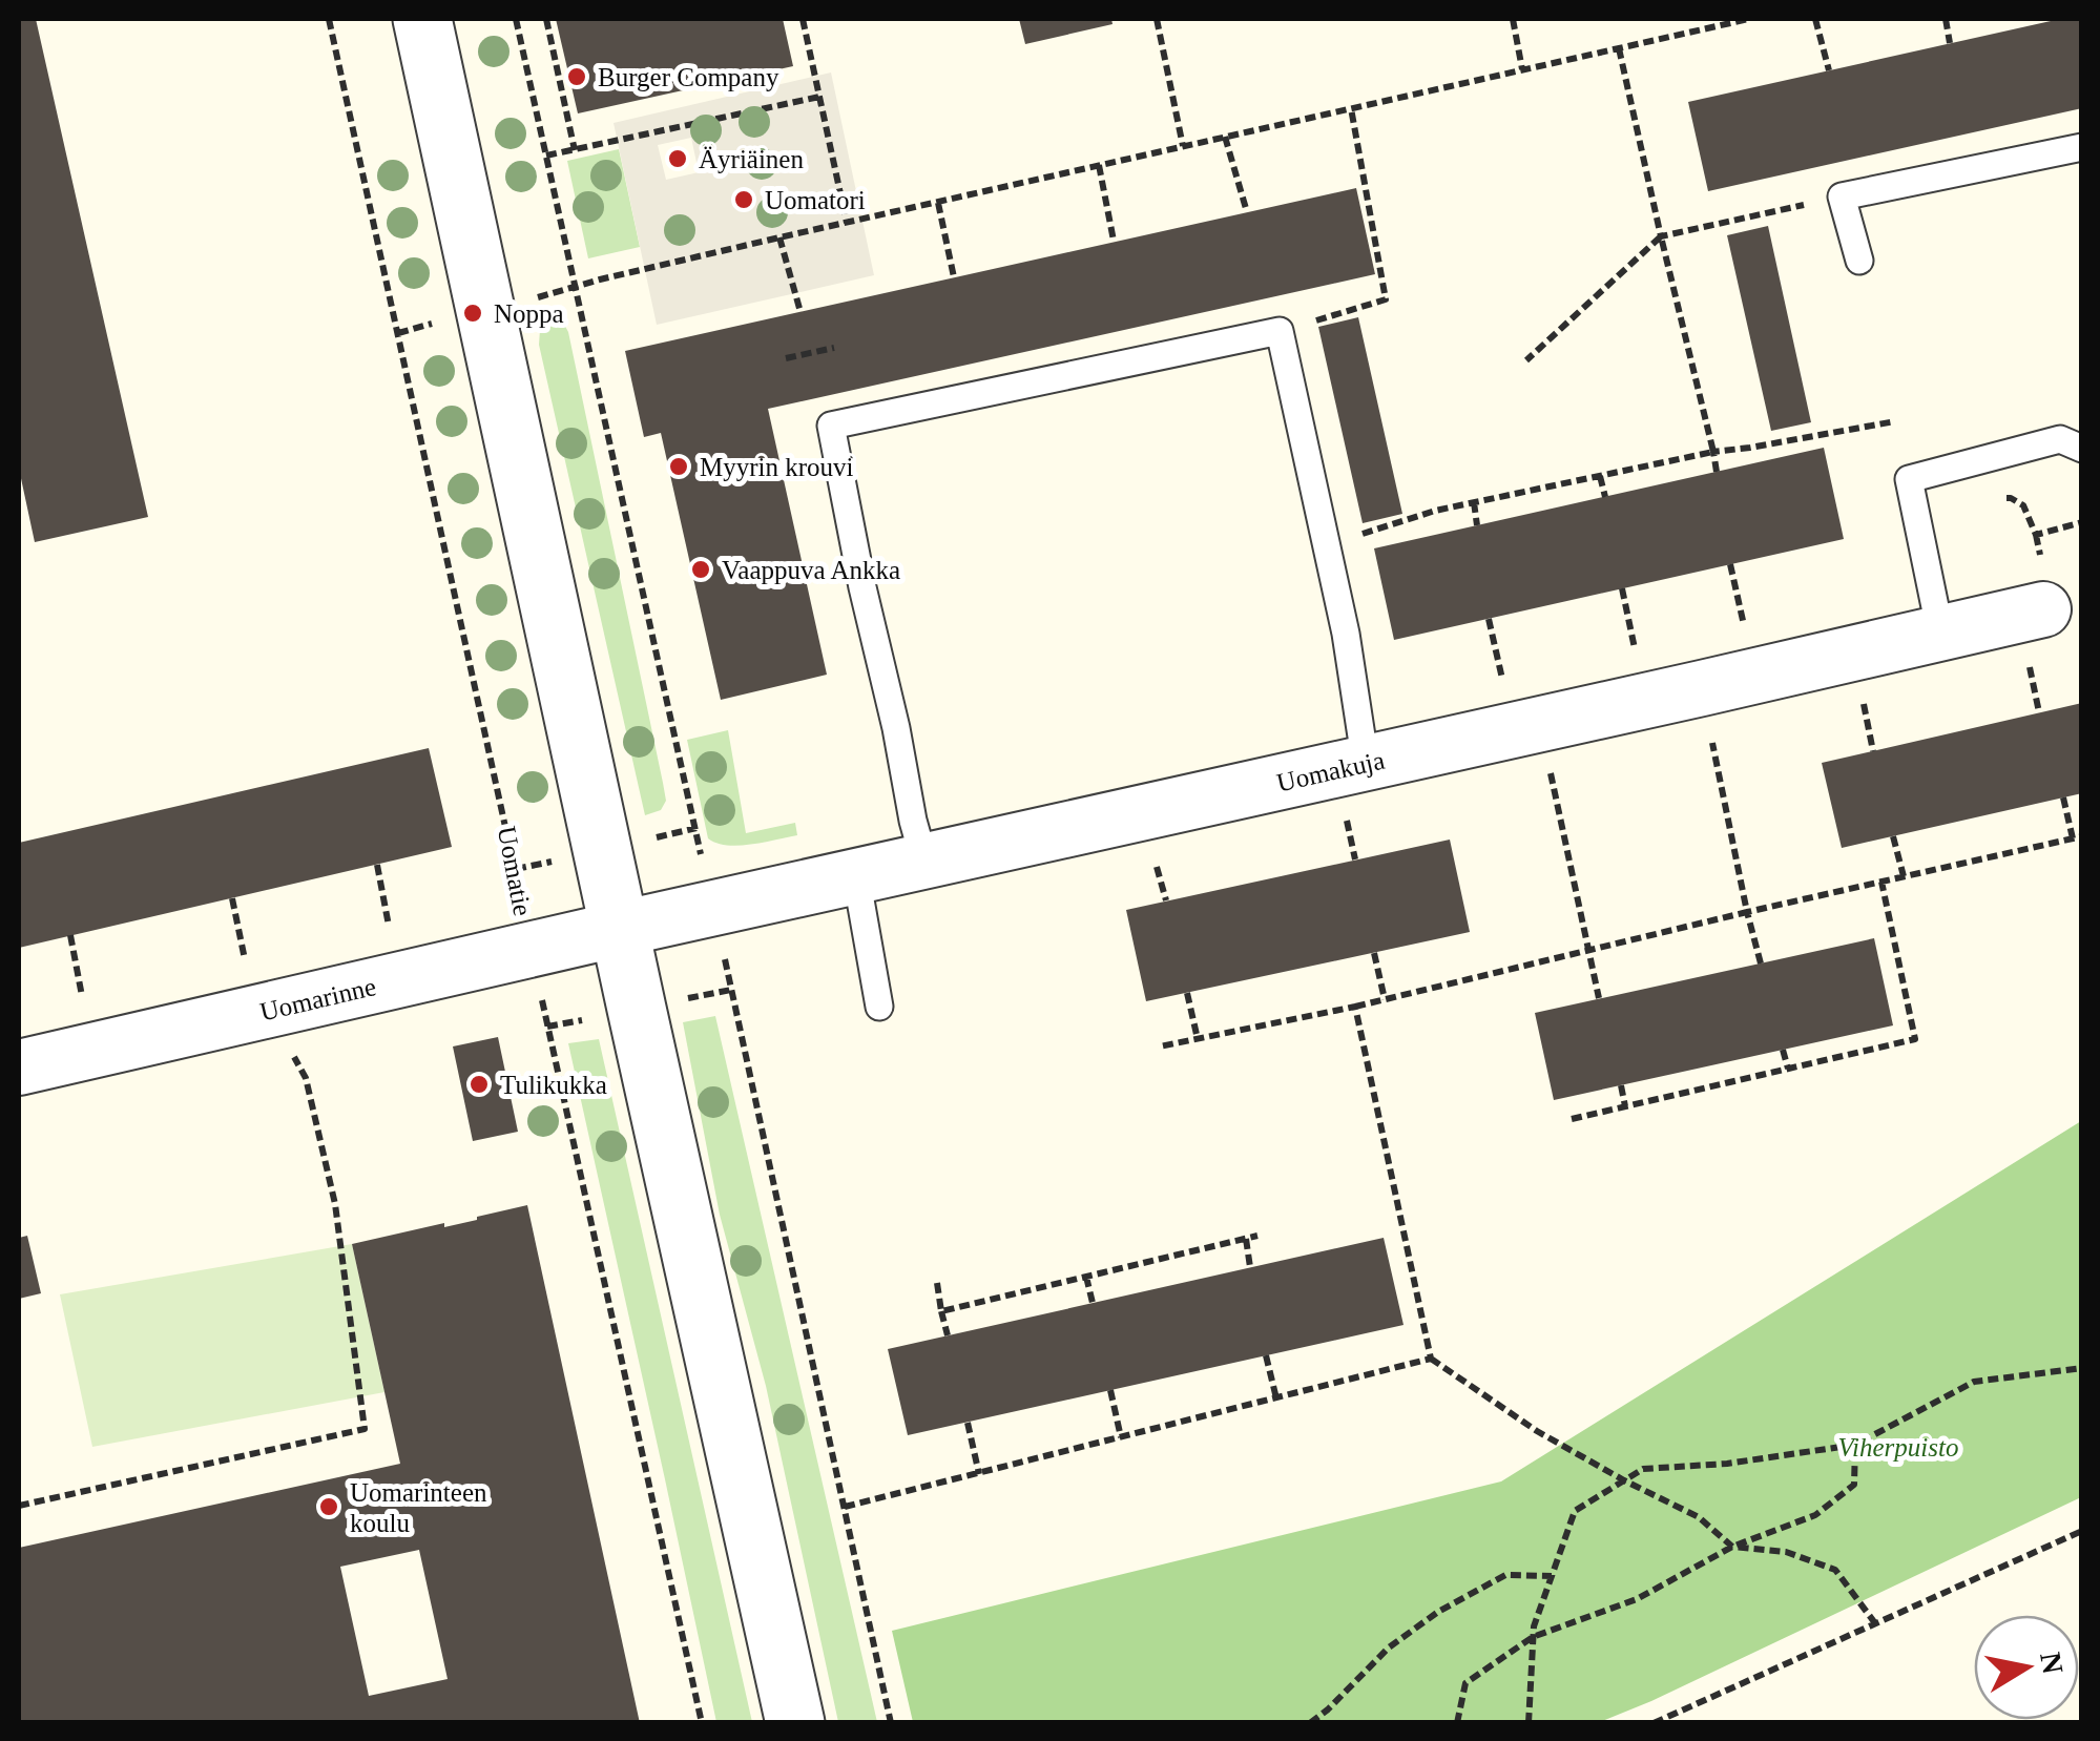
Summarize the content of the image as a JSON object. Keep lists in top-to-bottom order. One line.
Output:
{"streets":{"street":["Uomakuja","Uomarinne"],"path":["Uomatie"]},"crossings":[["Uomakuja","Uomarinne"],["Uomatie","Uomarinne"]],"parks":["Viherpuisto"],"places":["Burger Company","Äyriäinen","Uomatori","Noppa","Myyrin krouvi","Vaappuva Ankka","Tulikukka","Uomarinteen koulu"],"north":"right"}
